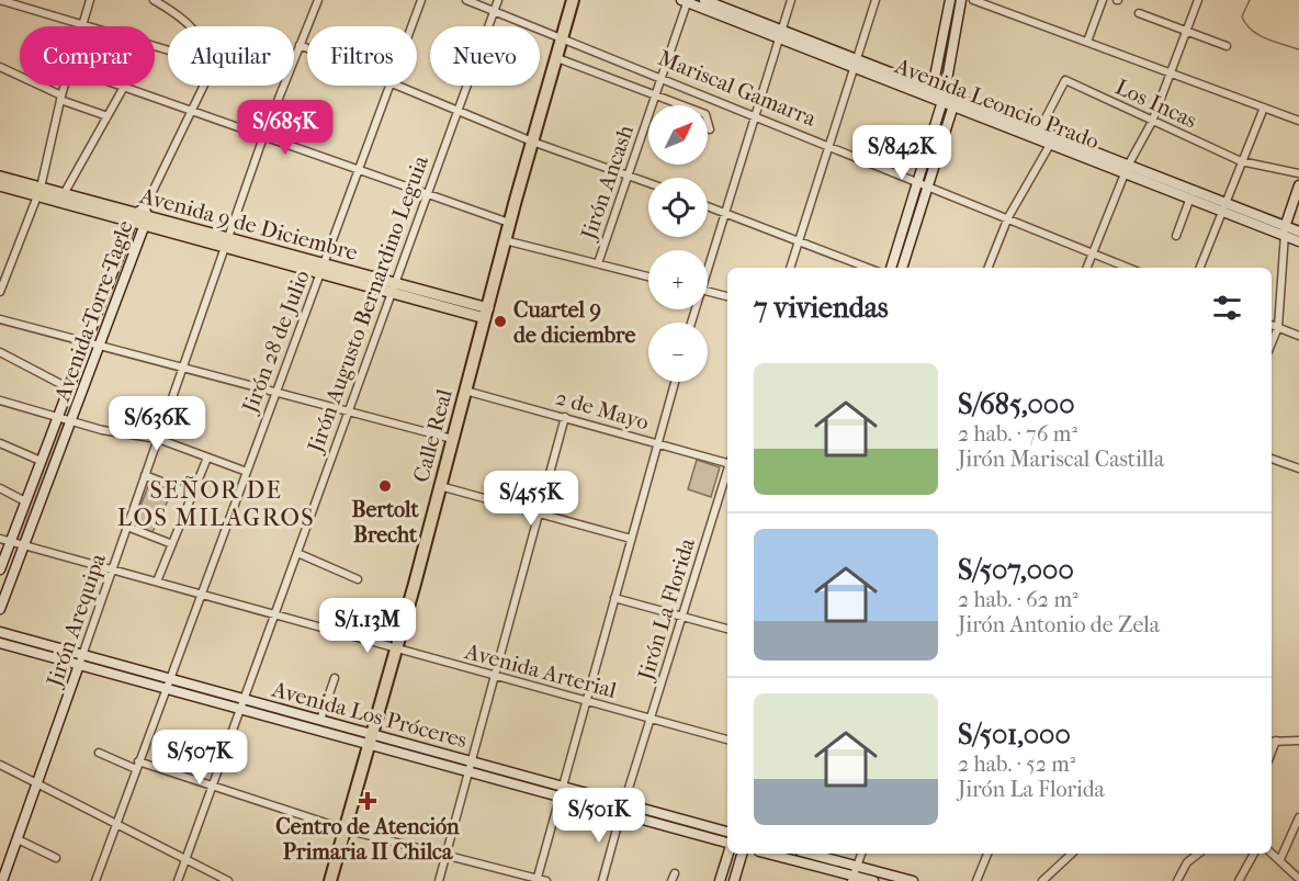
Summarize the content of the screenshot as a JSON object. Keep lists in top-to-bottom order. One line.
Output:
{"streets":{"highway":["Calle Real"],"main road":["Avenida 9 de Diciembre"],"street":["Mariscal Gamarra","Avenida Leoncio Prado","Los Incas","Jirón Ancash","Jirón Augusto Bernardino Leguia","Avenida Torre Tagle","Jirón 28 de Julio","2 de Mayo","Jirón La Florida","Jirón Arequipa","Avenida Arterial","Avenida Los Próceres"]},"crossings":[["Mariscal Gamarra","Jirón Ancash"],["Mariscal Gamarra","Jirón Augusto Bernardino Leguia"],["Mariscal Gamarra","Calle Real"],["Avenida Leoncio Prado","Los Incas"],["Avenida Leoncio Prado","Jirón Ancash"],["Avenida 9 de Diciembre","Jirón Augusto Bernardino Leguia"],["Avenida 9 de Diciembre","Avenida Torre Tagle"],["Avenida 9 de Diciembre","Jirón 28 de Julio"],["Avenida 9 de Diciembre","Calle Real"],["Avenida 9 de Diciembre","Jirón Arequipa"],["Jirón Augusto Bernardino Leguia","Avenida Arterial"],["Jirón Augusto Bernardino Leguia","Avenida Los Próceres"],["Avenida Torre Tagle","Avenida Arterial"],["Jirón 28 de Julio","Avenida Arterial"],["Jirón 28 de Julio","Avenida Los Próceres"],["2 de Mayo","Calle Real"],["Calle Real","Avenida Arterial"],["Calle Real","Avenida Los Próceres"],["Jirón La Florida","Avenida Arterial"],["Jirón La Florida","Avenida Los Próceres"],["Jirón Arequipa","Avenida Arterial"],["Jirón Arequipa","Avenida Los Próceres"]],"districts":["SEÑOR DE LOS MILAGROS"],"places":{"other":["Cuartel 9 de diciembre","Bertolt Brecht"],"health":["Centro de Atención Primaria II Chilca"]},"north":"top right","page":{"chip":["Comprar","Alquilar","Filtros","Nuevo"],"price":["S/685K","S/842K","S/636K","S/455K","S/1.13M","S/507K","S/501K"],"map_buttons":["+","−"],"heading":"7 viviendas","list":[{"name":"S/685,000","note":"2 hab. · 76 m² · Jirón Mariscal Castilla"},{"name":"S/507,000","note":"2 hab. · 62 m² · Jirón Antonio de Zela"},{"name":"S/501,000","note":"2 hab. · 52 m² · Jirón La Florida"}]}}
